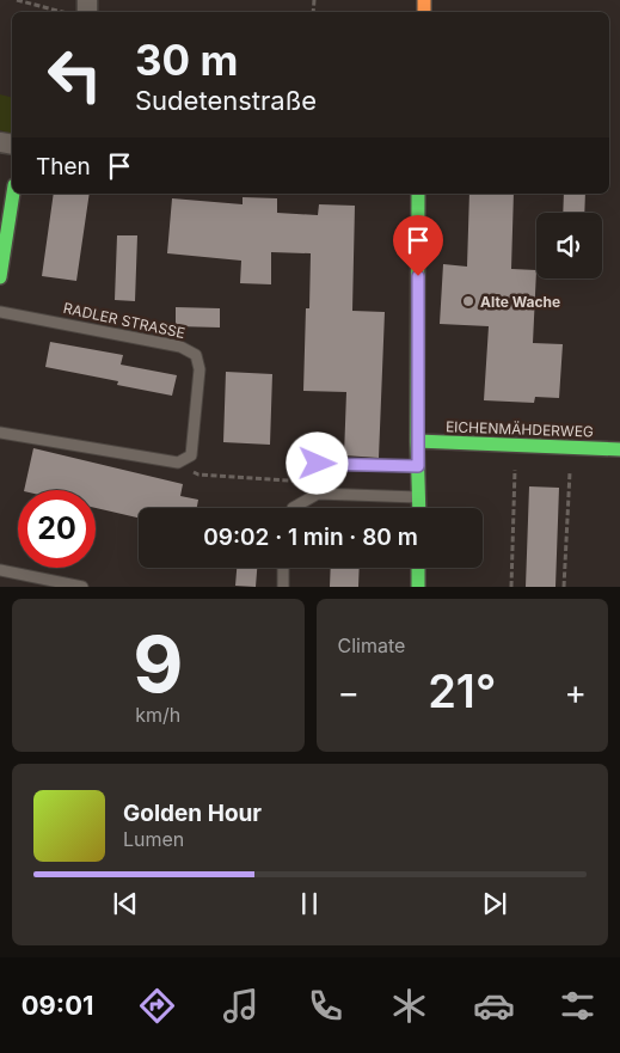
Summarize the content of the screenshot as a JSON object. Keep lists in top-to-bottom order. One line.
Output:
{"streets":{"street":["EICHENMÄHDERWEG"],"lane":["RADLER STRASSE"]},"places":["Alte Wache"],"page":{"turn":["30 m","Sudetenstraße"],"then":"Then","limit":"20","trip":"09:02 · 1 min · 80 m","tile":[["9","km/h"],"Climate"],"heat":["−","21°","+"],"song":["Golden Hour","Lumen"],"tabs":"09:01"}}
